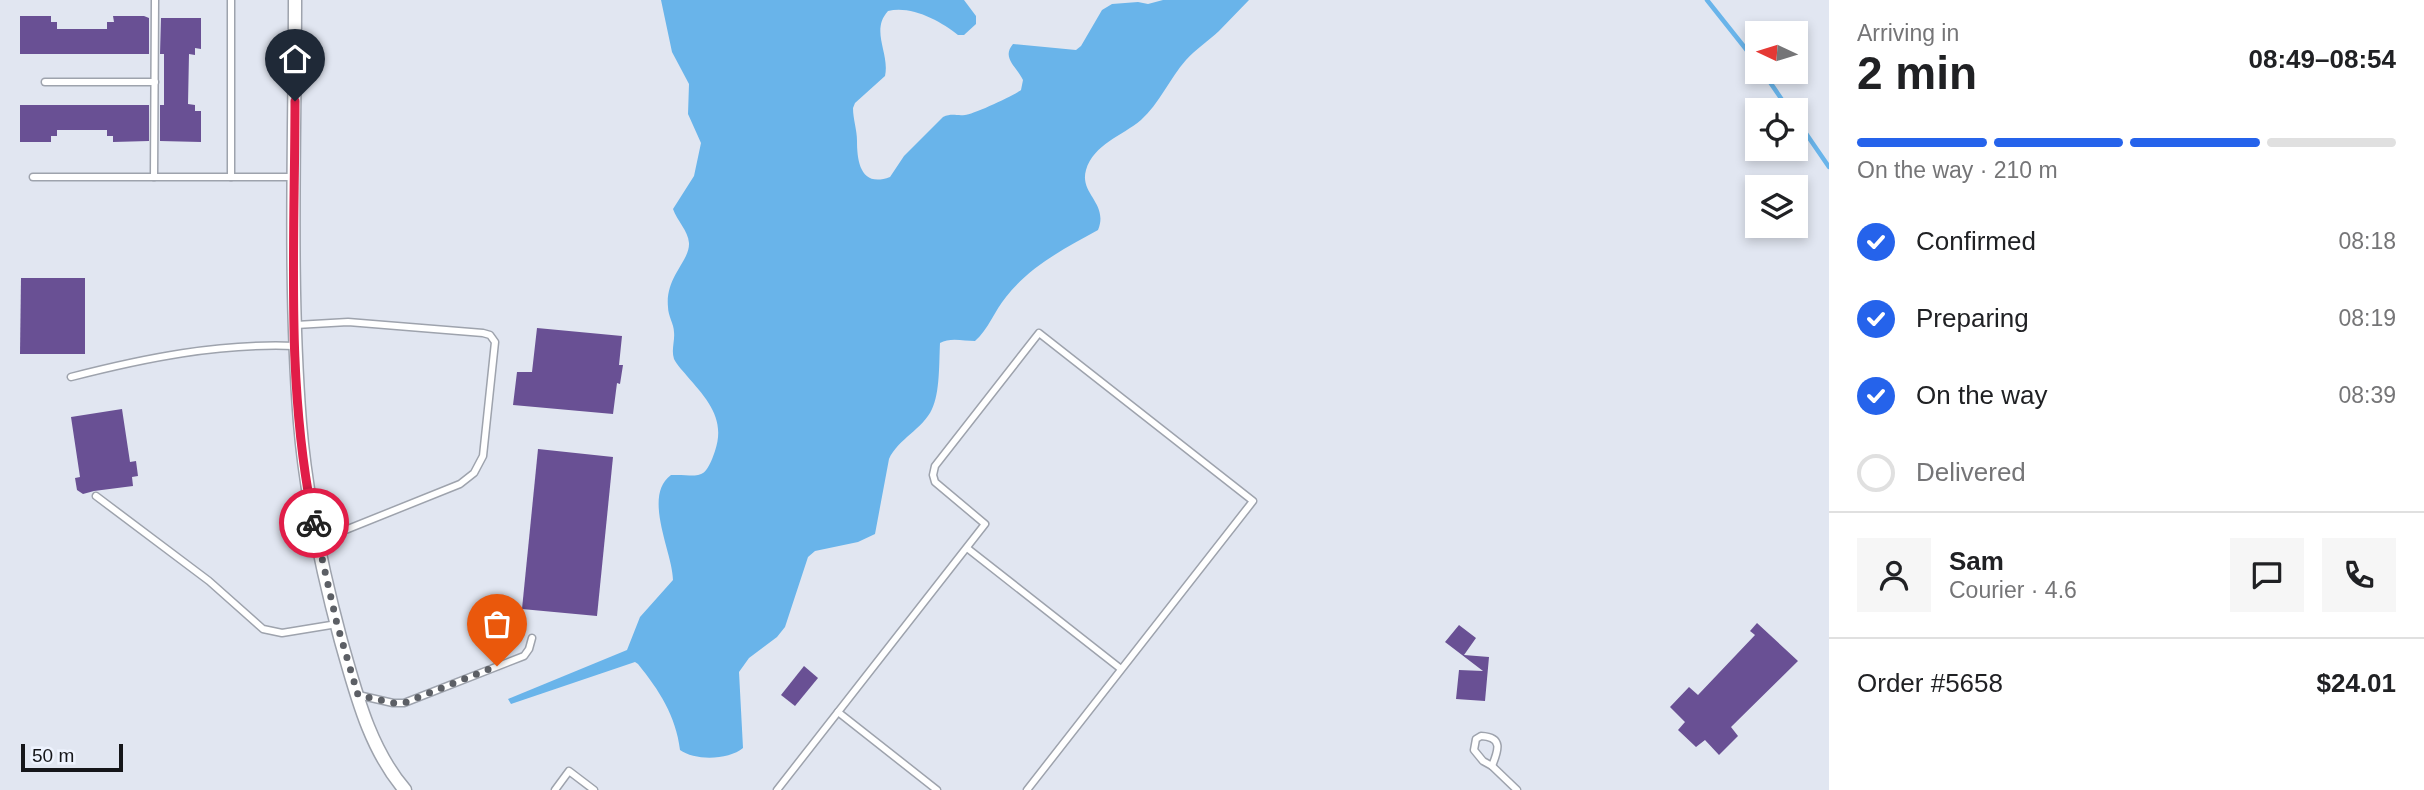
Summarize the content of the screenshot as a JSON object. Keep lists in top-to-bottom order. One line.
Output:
{"scale_bar":"50 m","north":"left","page":{"heading":["2 min","Arriving in","08:49–08:54"],"panel":["Sam","Courier · 4.6","Order #5658","$24.01"],"bar":"On the way · 210 m","list":[["Confirmed","08:18"],["Preparing","08:19"],["On the way","08:39"],"Delivered"],"scale":"50 m"}}
